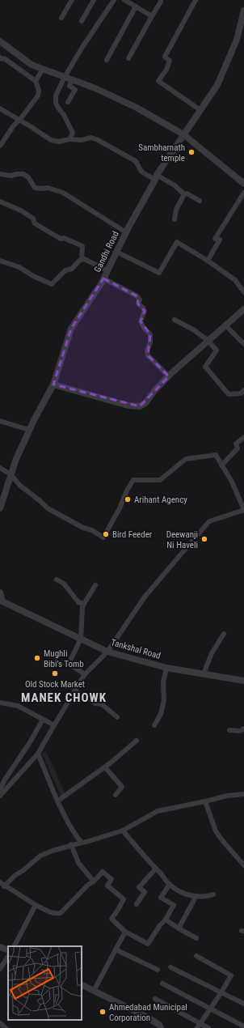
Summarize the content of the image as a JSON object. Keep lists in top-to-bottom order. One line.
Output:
{"streets":{"street":["Gandhi Road","Tankshal Road"]},"districts":["MANEK CHOWK"],"places":["Sambharnath temple","Arihant Agency","Bird Feeder","Deewanji Ni Haveli","Mughli Bibi's Tomb","Old Stock Market","Ahmedabad Municipal Corporation"]}
